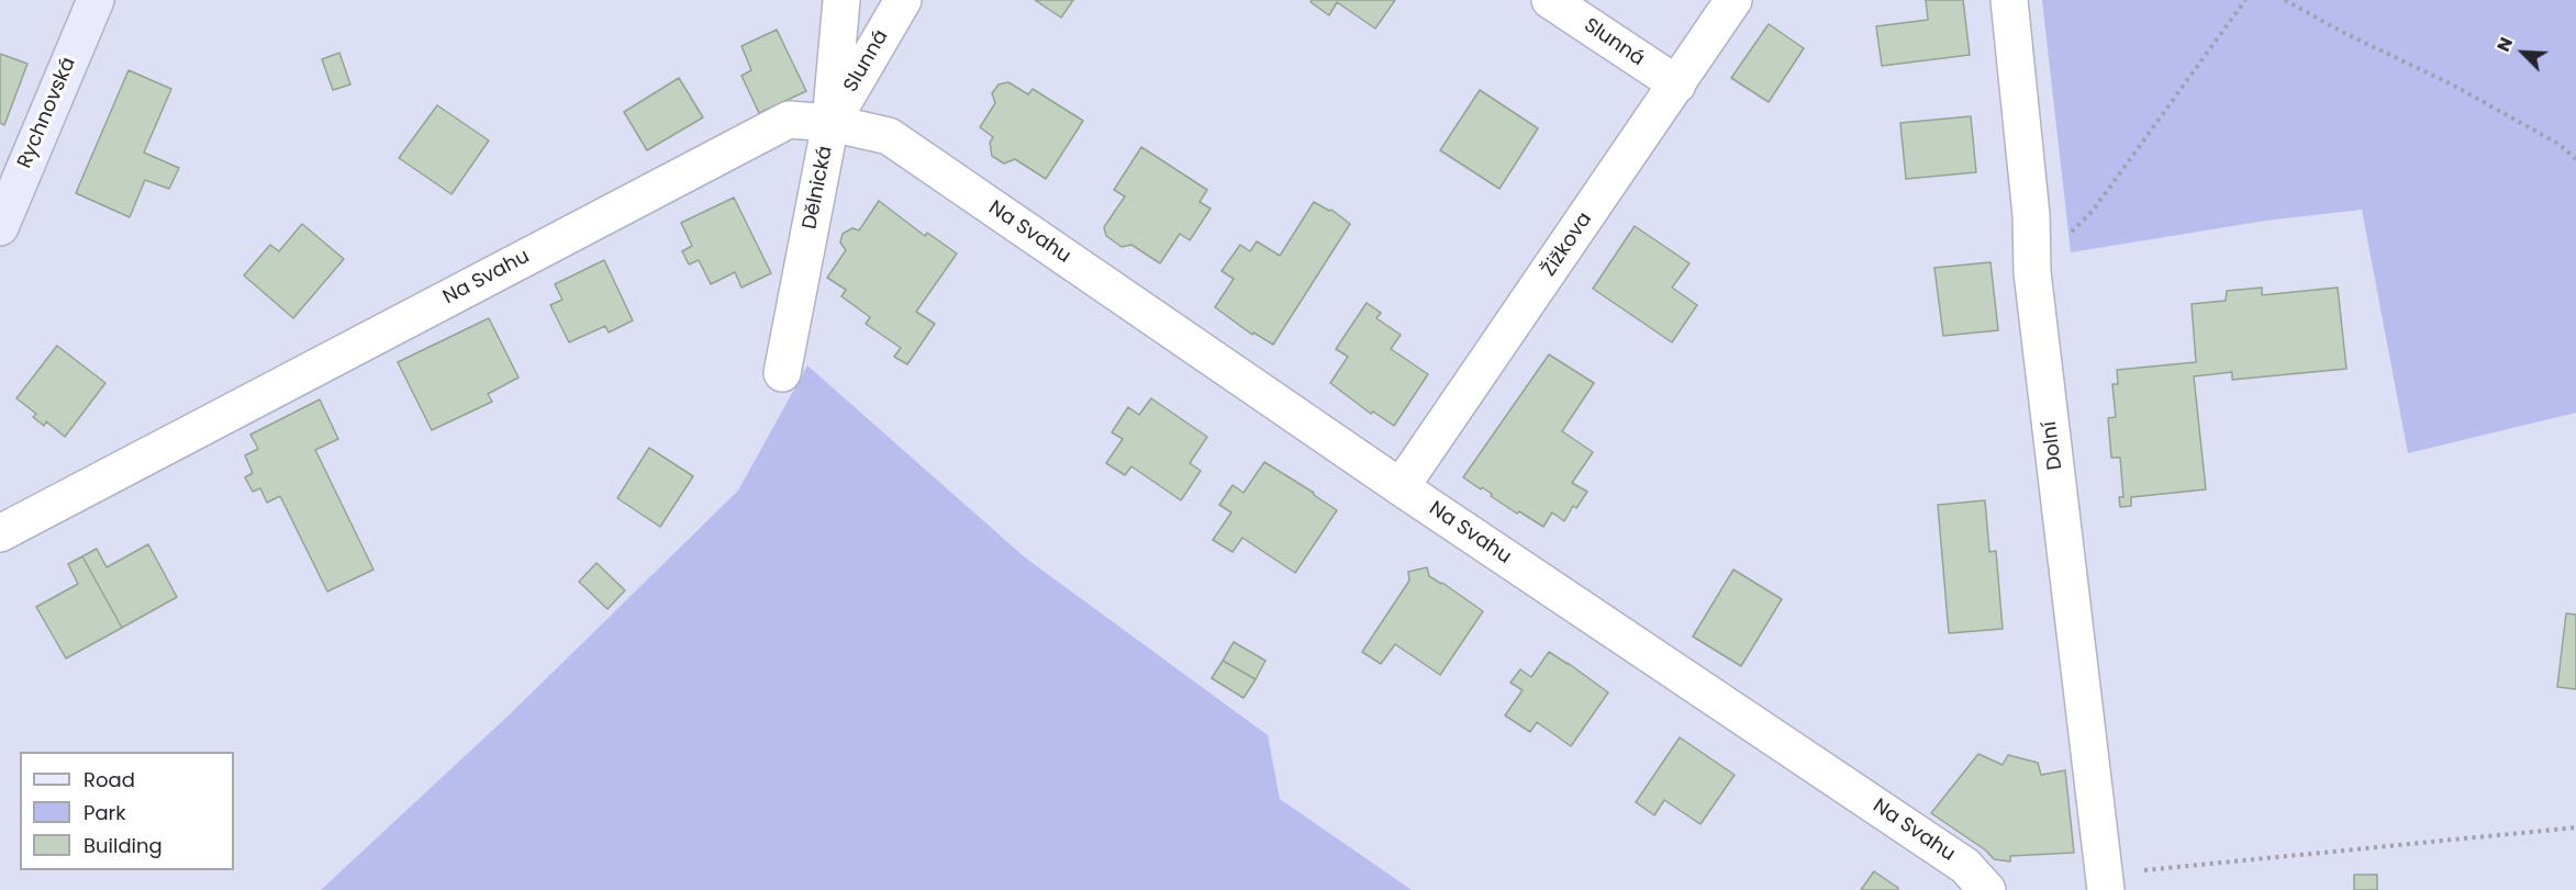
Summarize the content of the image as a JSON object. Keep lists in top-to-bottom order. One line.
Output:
{"streets":{"main road":["Rychnovská"],"street":["Slunná","Dělnická","Na Svahu","Žižkova","Dolní"]},"crossings":[["Slunná","Dělnická"],["Slunná","Na Svahu"],["Slunná","Žižkova"],["Dělnická","Na Svahu"],["Na Svahu","Žižkova"]],"legend":["Road","Park","Building"],"north":"top left"}
